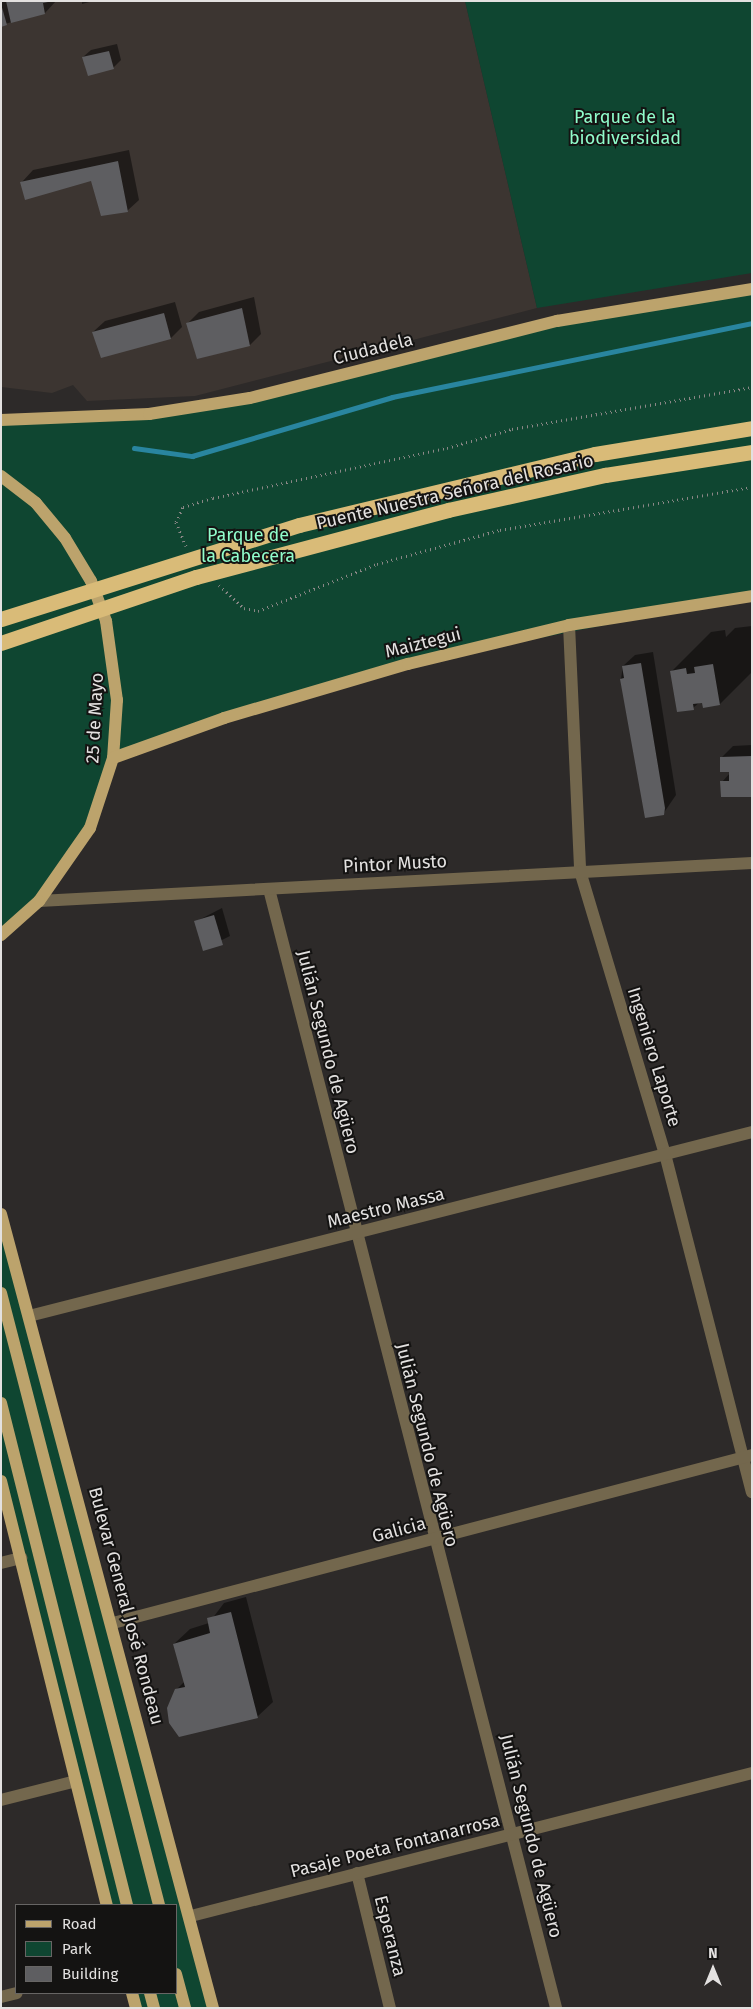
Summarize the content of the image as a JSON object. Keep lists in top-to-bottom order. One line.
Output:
{"streets":{"highway":["Puente Nuestra Señora del Rosario"],"main road":["Ciudadela","Maiztegui","25 de Mayo","Bulevar General José Rondeau"],"street":["Pintor Musto","Julián Segundo de Agüero","Ingeniero Laporte","Maestro Massa","Galicia","Pasaje Poeta Fontanarrosa","Esperanza"]},"crossings":[["Maiztegui","25 de Mayo"],["Maiztegui","Ingeniero Laporte"],["25 de Mayo","Pintor Musto"],["Pintor Musto","Julián Segundo de Agüero"],["Pintor Musto","Ingeniero Laporte"],["Julián Segundo de Agüero","Maestro Massa"],["Julián Segundo de Agüero","Galicia"],["Julián Segundo de Agüero","Pasaje Poeta Fontanarrosa"],["Ingeniero Laporte","Maestro Massa"],["Ingeniero Laporte","Galicia"],["Maestro Massa","Bulevar General José Rondeau"],["Galicia","Bulevar General José Rondeau"],["Bulevar General José Rondeau","Pasaje Poeta Fontanarrosa"],["Pasaje Poeta Fontanarrosa","Esperanza"]],"parks":["Parque de la biodiversidad","Parque de la Cabecera"],"legend":["Road","Park","Building"],"north":"top"}
